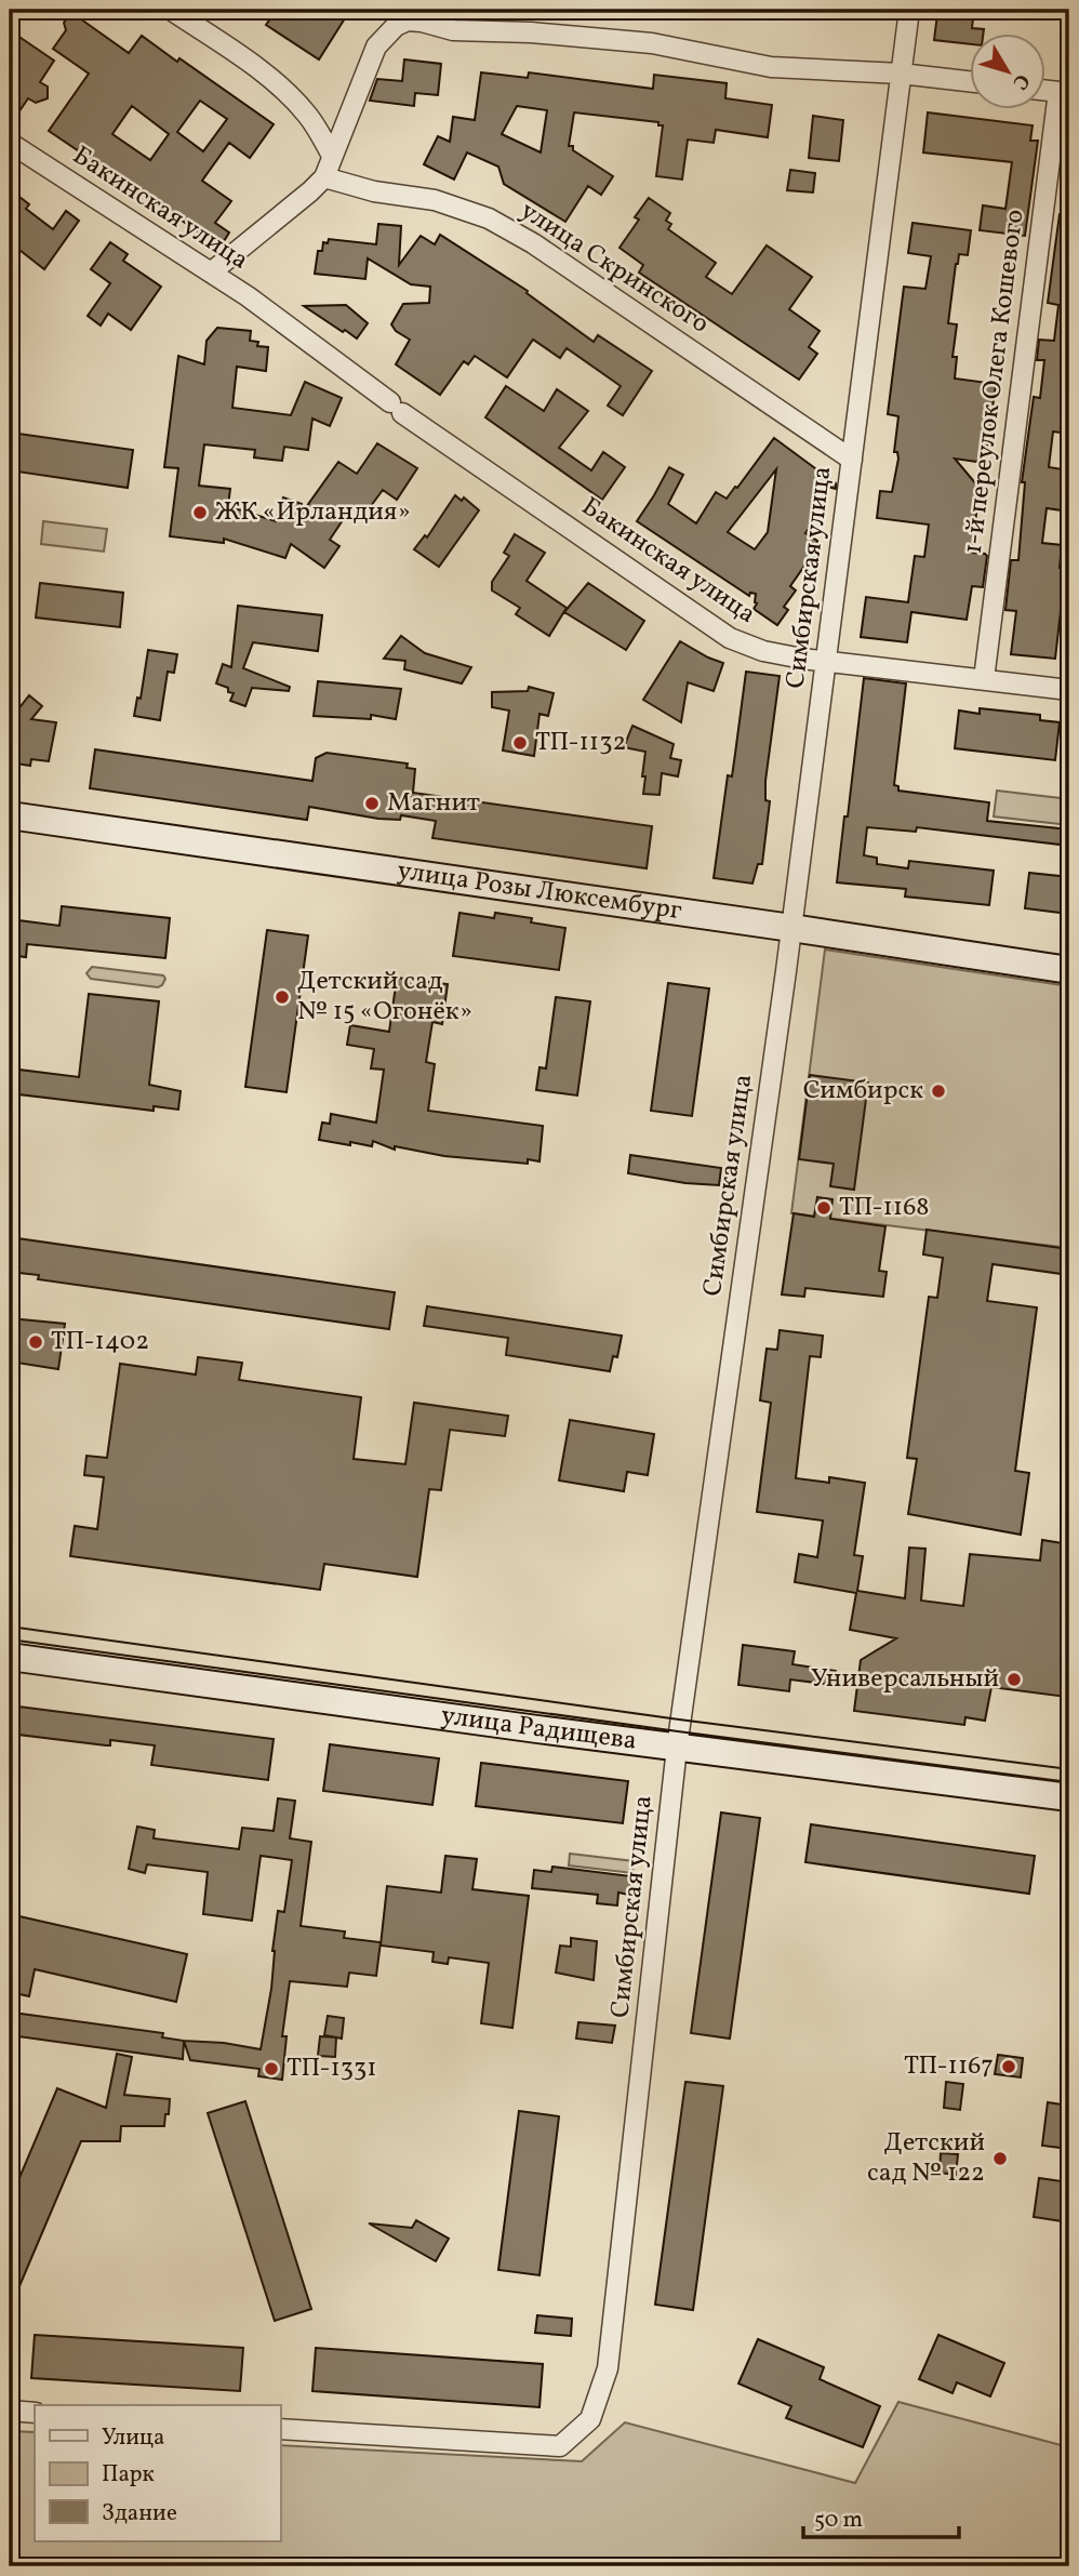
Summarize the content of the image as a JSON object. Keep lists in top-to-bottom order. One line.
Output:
{"streets":{"main road":["улица Розы Люксембург","улица Радищева"],"street":["Бакинская улица","улица Скринского","1-й переулок Олега Кошевого","Симбирская улица"]},"crossings":[["Бакинская улица","1-й переулок Олега Кошевого"],["Бакинская улица","Симбирская улица"],["улица Скринского","Симбирская улица"],["Симбирская улица","улица Розы Люксембург"],["Симбирская улица","улица Радищева"]],"places":["ЖК «Ирландия»","ТП-1132","Магнит","Детский сад № 15 «Огонёк»","Симбирск","ТП-1168","ТП-1402","Универсальный","ТП-1167","ТП-1331","Детский сад № 122"],"legend":["Улица","Парк","Здание"],"scale_bar":"50 m","north":"bottom right"}
